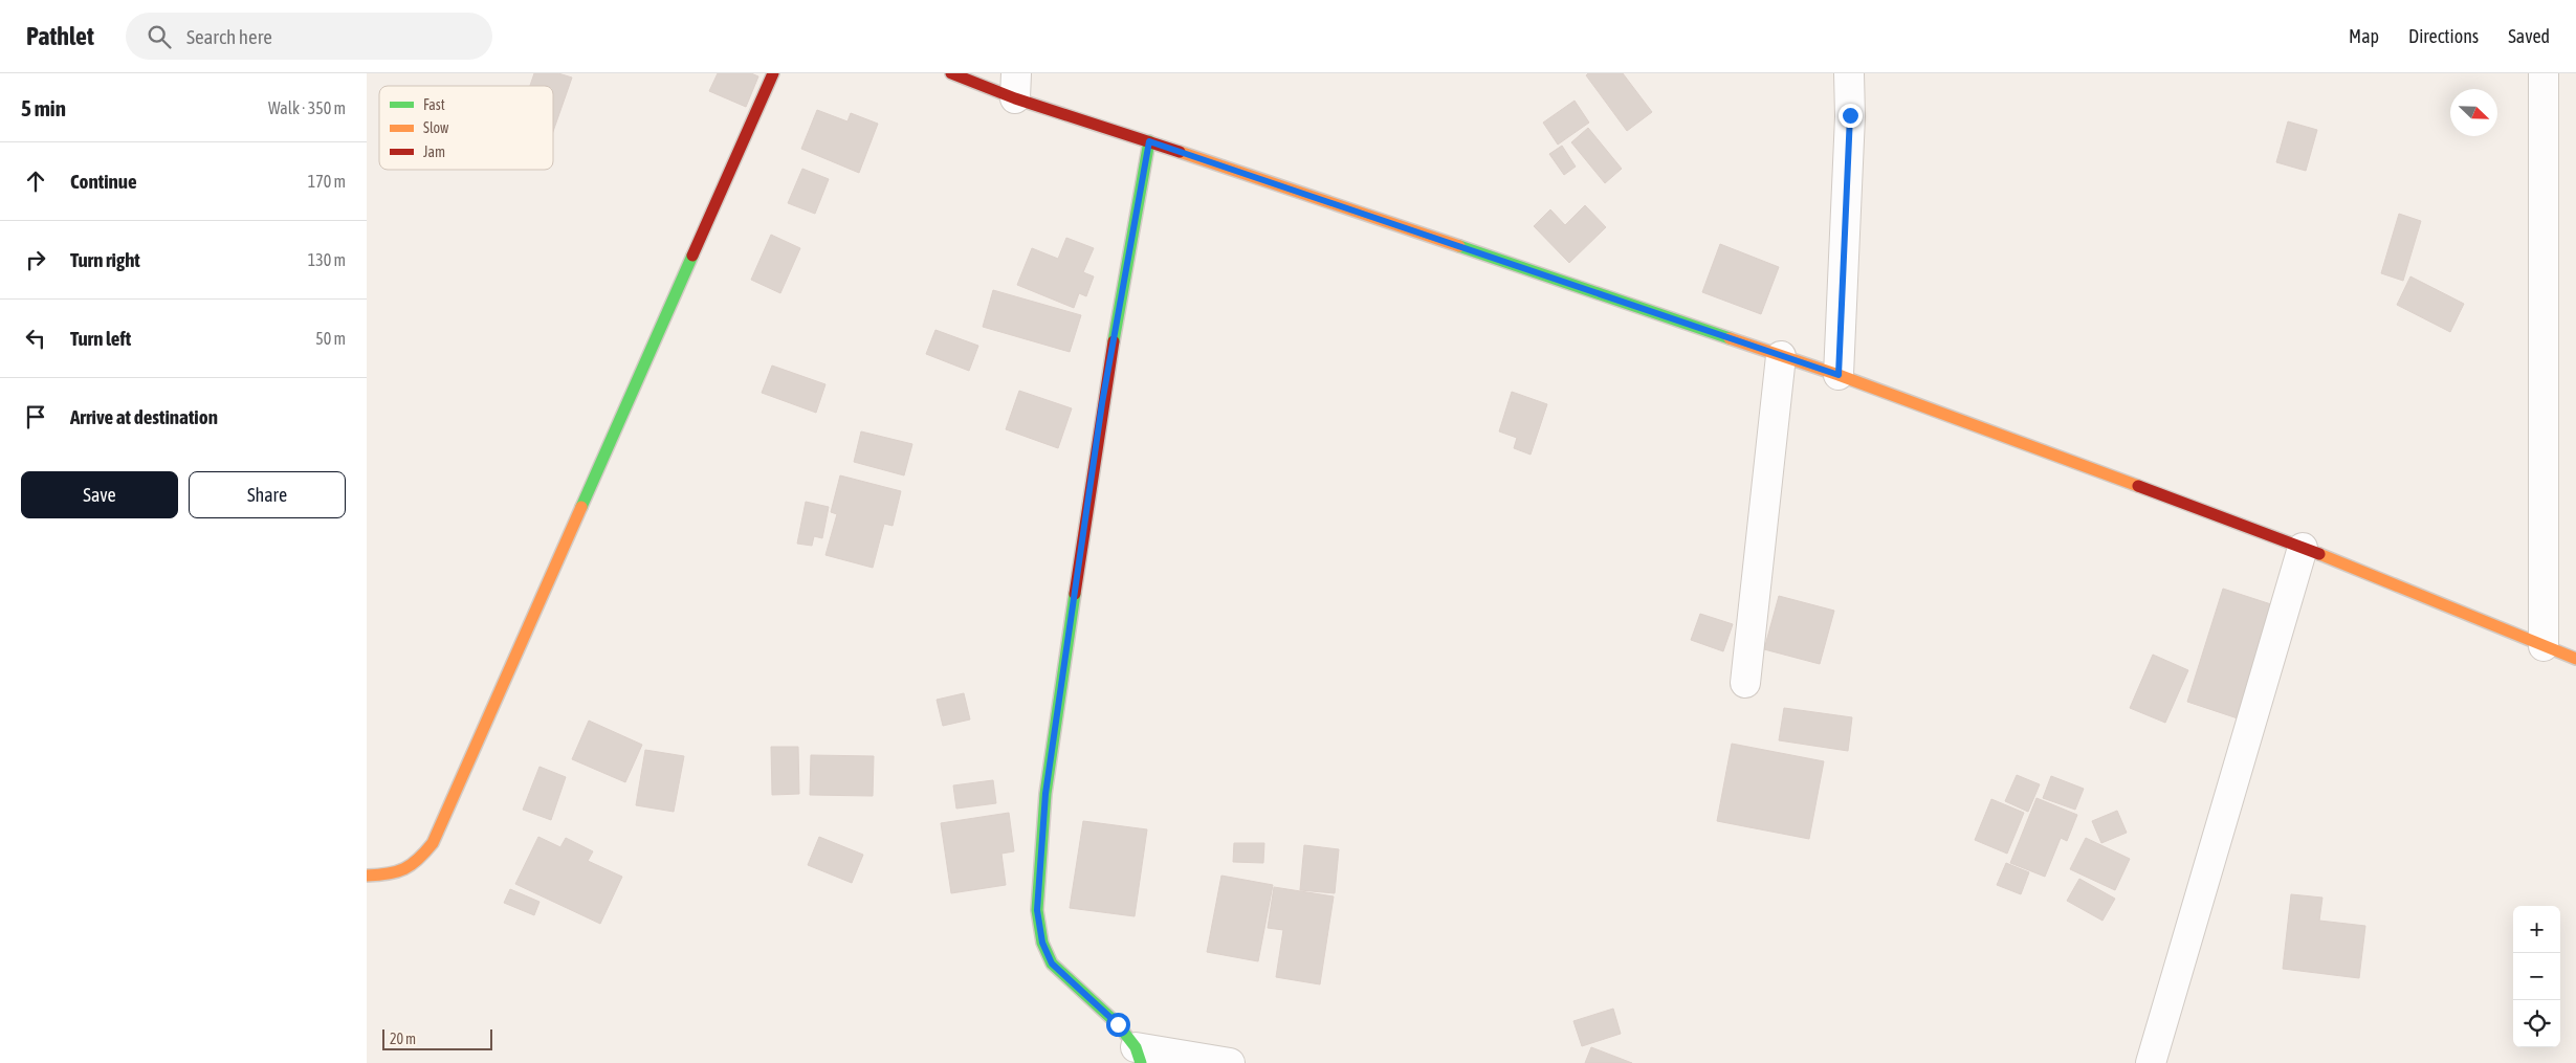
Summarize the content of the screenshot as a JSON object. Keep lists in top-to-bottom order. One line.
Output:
{"legend":["Fast","Slow","Jam"],"scale_bar":"20 m","north":"bottom right","page":{"header":"Pathlet","search":"Search here","nav":["Map","Directions","Saved"],"heading":["5 min","Walk · 350 m"],"list":[["Continue","170 m"],["Turn right","130 m"],["Turn left","50 m"],"Arrive at destination"],"buttons":["Save","Share"],"map_buttons":["+","−"],"scale":"20 m"}}
